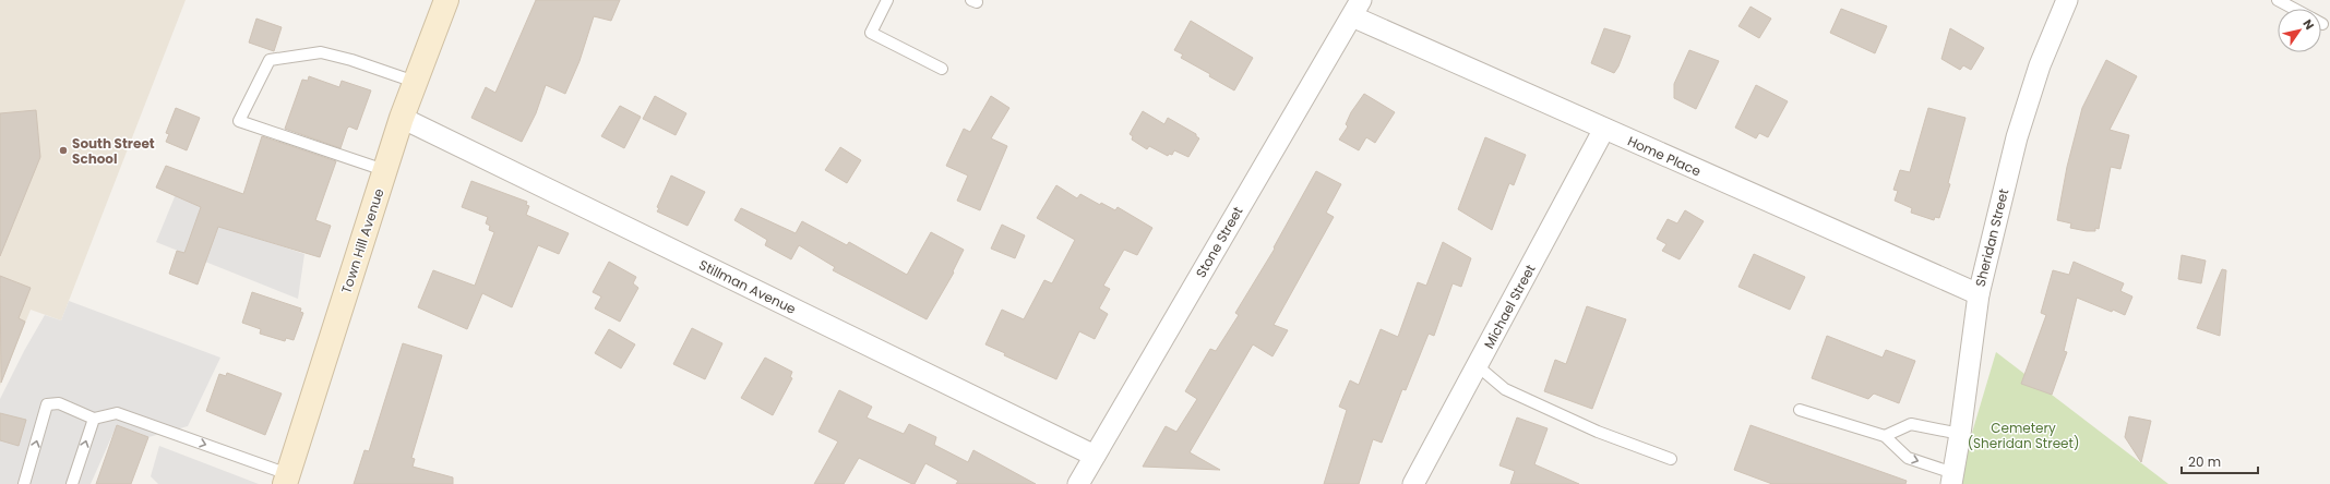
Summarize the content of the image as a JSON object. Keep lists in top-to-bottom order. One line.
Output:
{"streets":{"street":["Home Place","Sheridan Street","Town Hill Avenue","Stone Street","Stillman Avenue","Michael Street"]},"crossings":[["Home Place","Sheridan Street"],["Home Place","Stone Street"],["Home Place","Michael Street"],["Town Hill Avenue","Stillman Avenue"],["Stone Street","Stillman Avenue"]],"parks":["Cemetery (Sheridan Street)"],"places":["South Street School"],"scale_bar":"20 m","north":"top right"}
